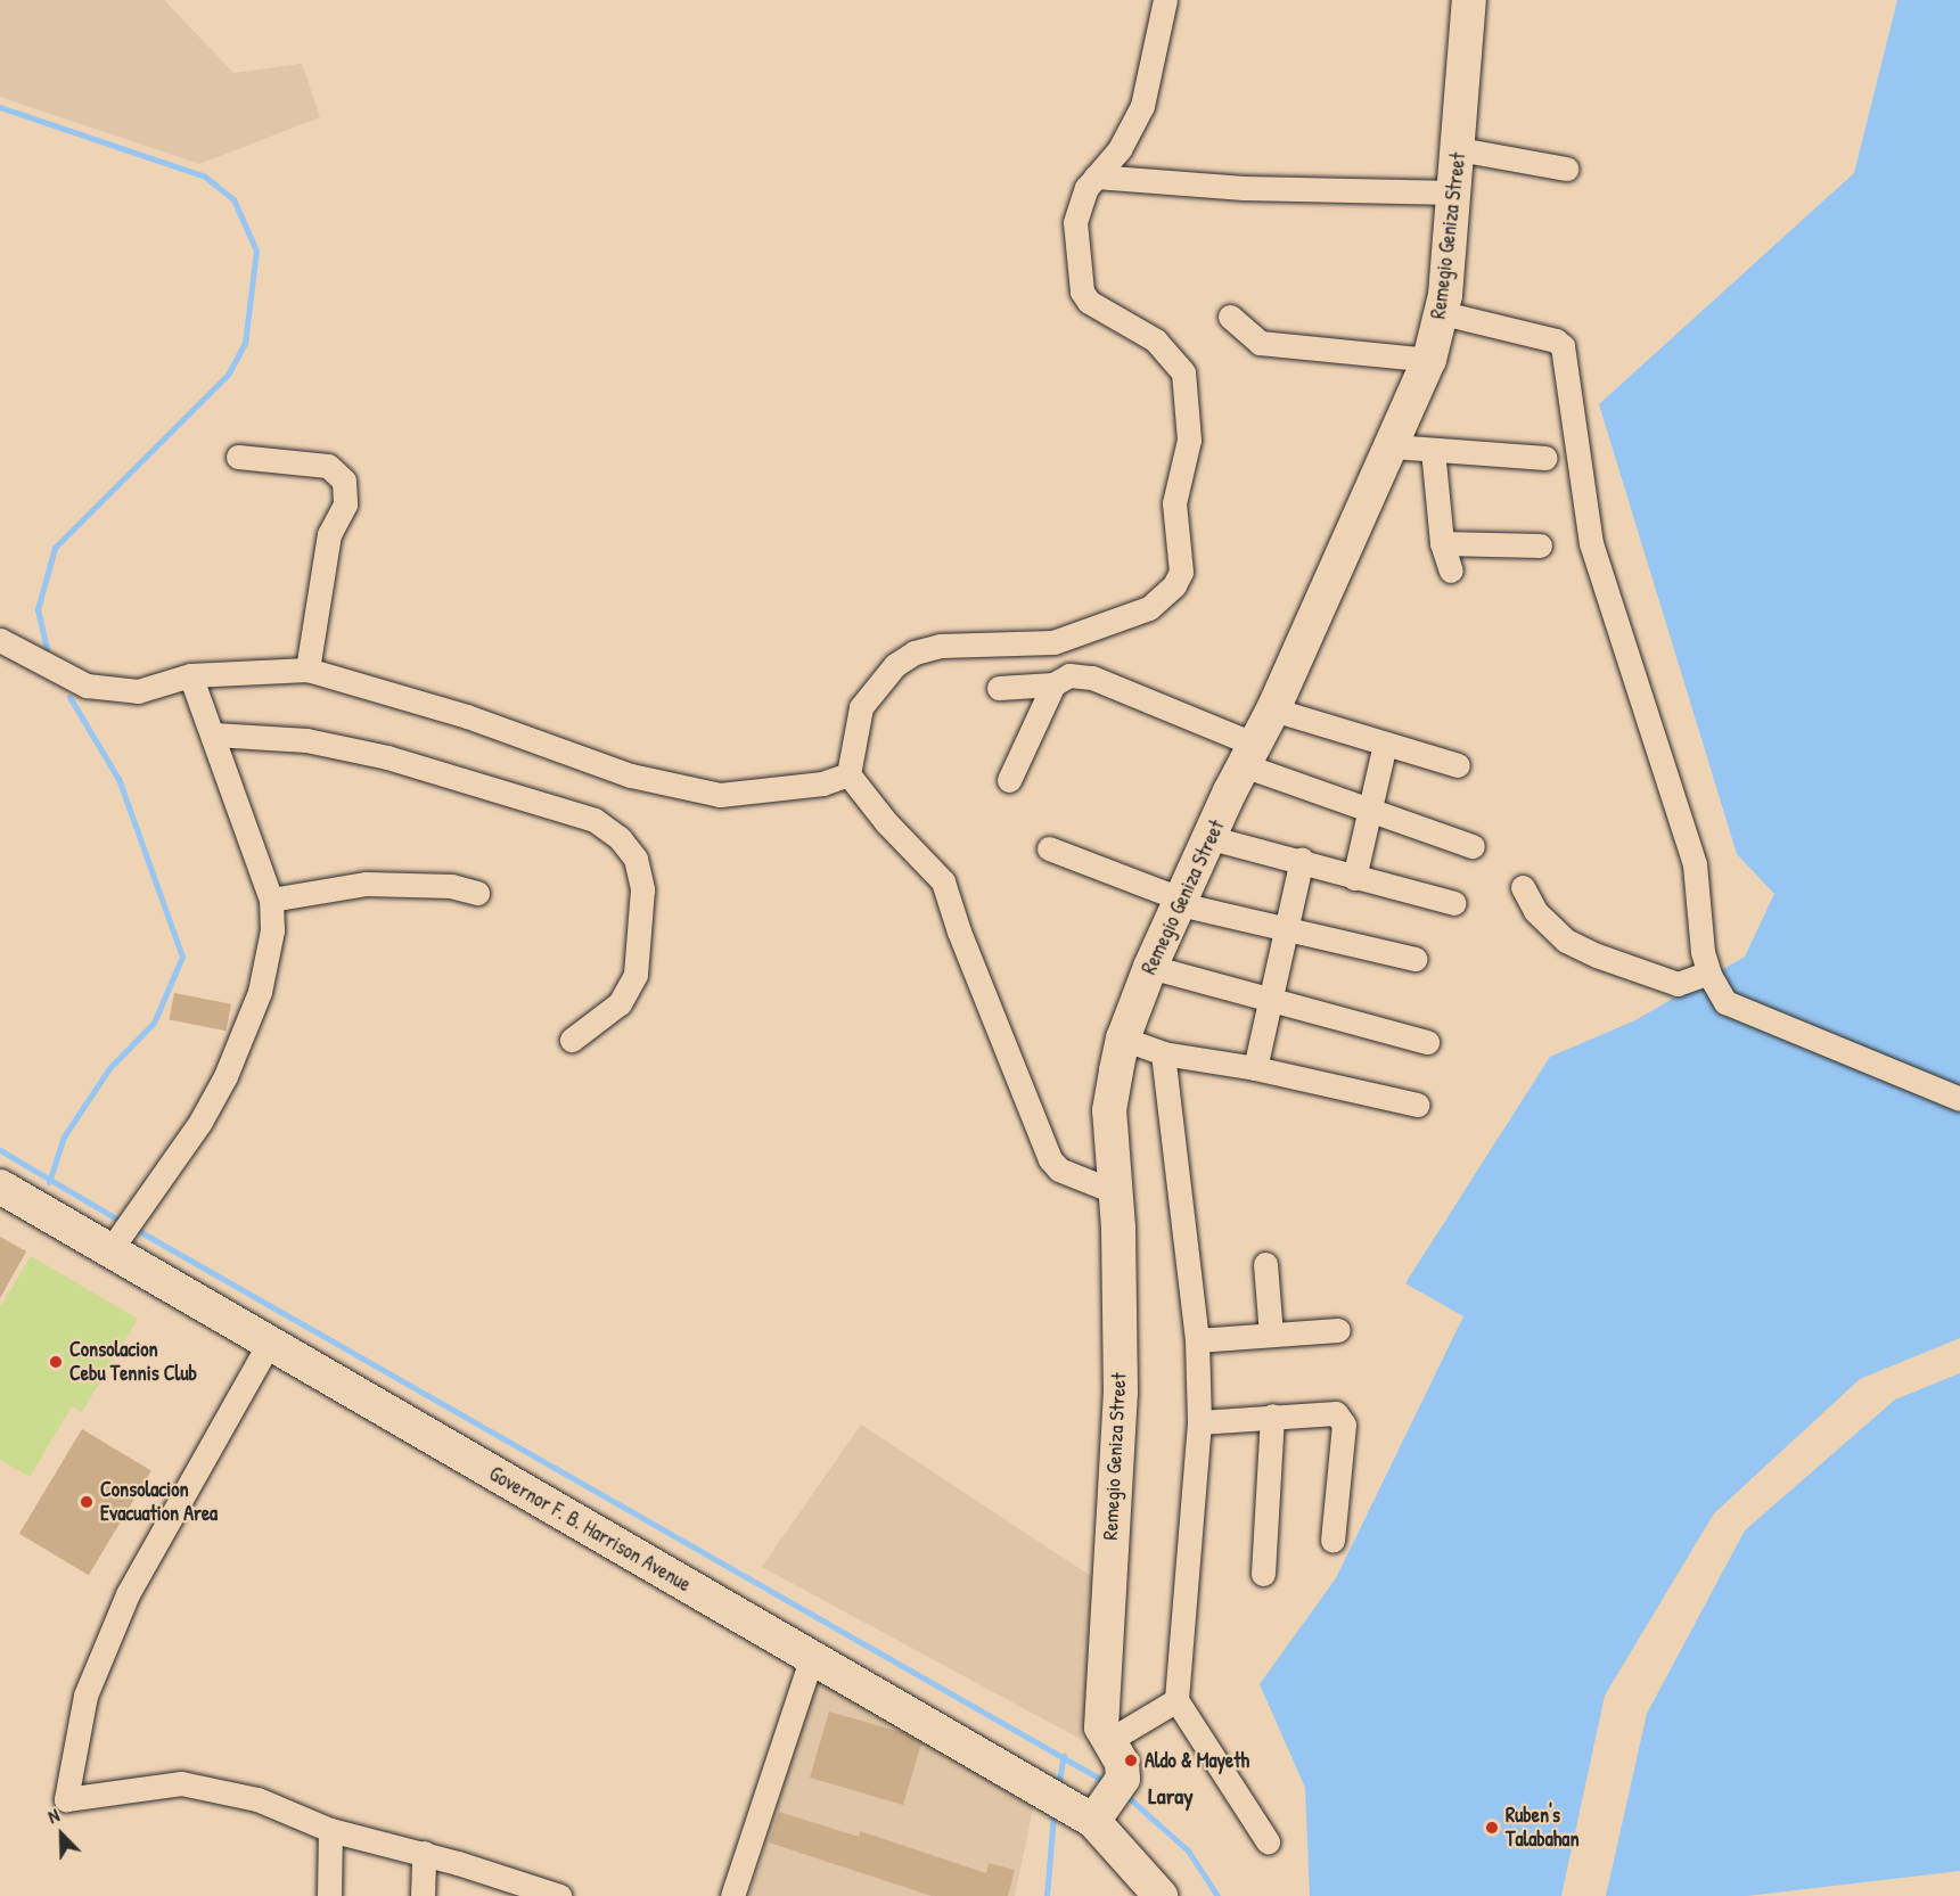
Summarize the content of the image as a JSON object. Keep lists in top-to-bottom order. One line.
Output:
{"streets":{"street":["Remegio Geniza Street","Governor F. B. Harrison Avenue"]},"crossings":[["Remegio Geniza Street","Governor F. B. Harrison Avenue"]],"districts":["Laray"],"places":["Consolacion Cebu Tennis Club","Consolacion Evacuation Area","Aldo & Mayeth","Ruben's Talabahan"],"north":"top left"}
